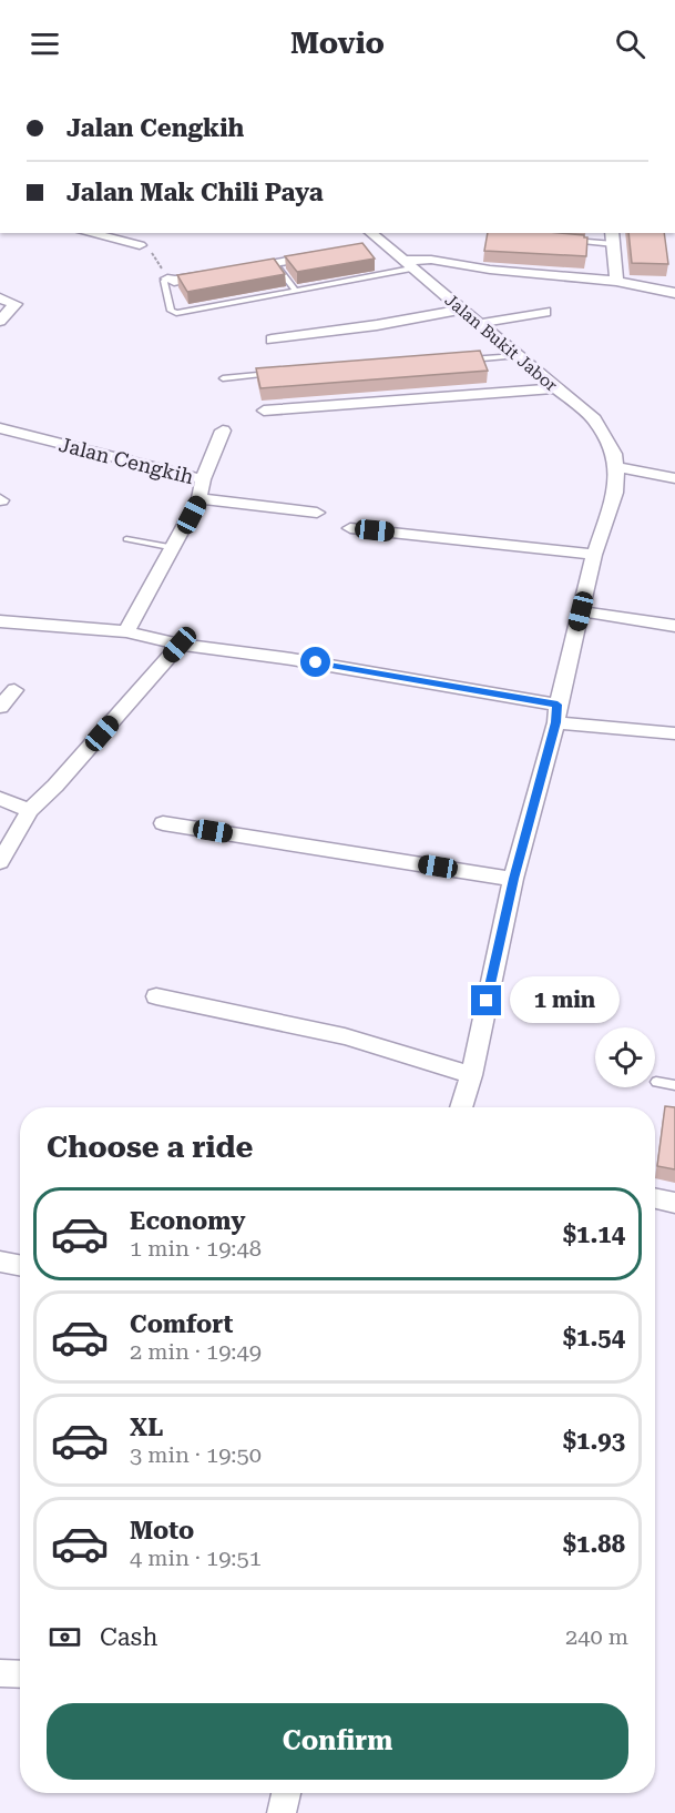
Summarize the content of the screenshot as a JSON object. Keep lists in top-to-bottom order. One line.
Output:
{"streets":{"street":["Jalan Bukit Jabor","Jalan Cengkih"]},"page":{"header":"Movio","banner":["Jalan Cengkih","Jalan Mak Chili Paya"],"bubble":"1 min","heading":"Choose a ride","list":[{"name":"Economy","note":"1 min · 19:48","value":"$1.14"},{"name":"Comfort","note":"2 min · 19:49","value":"$1.54"},{"name":"XL","note":"3 min · 19:50","value":"$1.93"},{"name":"Moto","note":"4 min · 19:51","value":"$1.88"}],"pay":["Cash","240 m"],"buttons":"Confirm"}}
